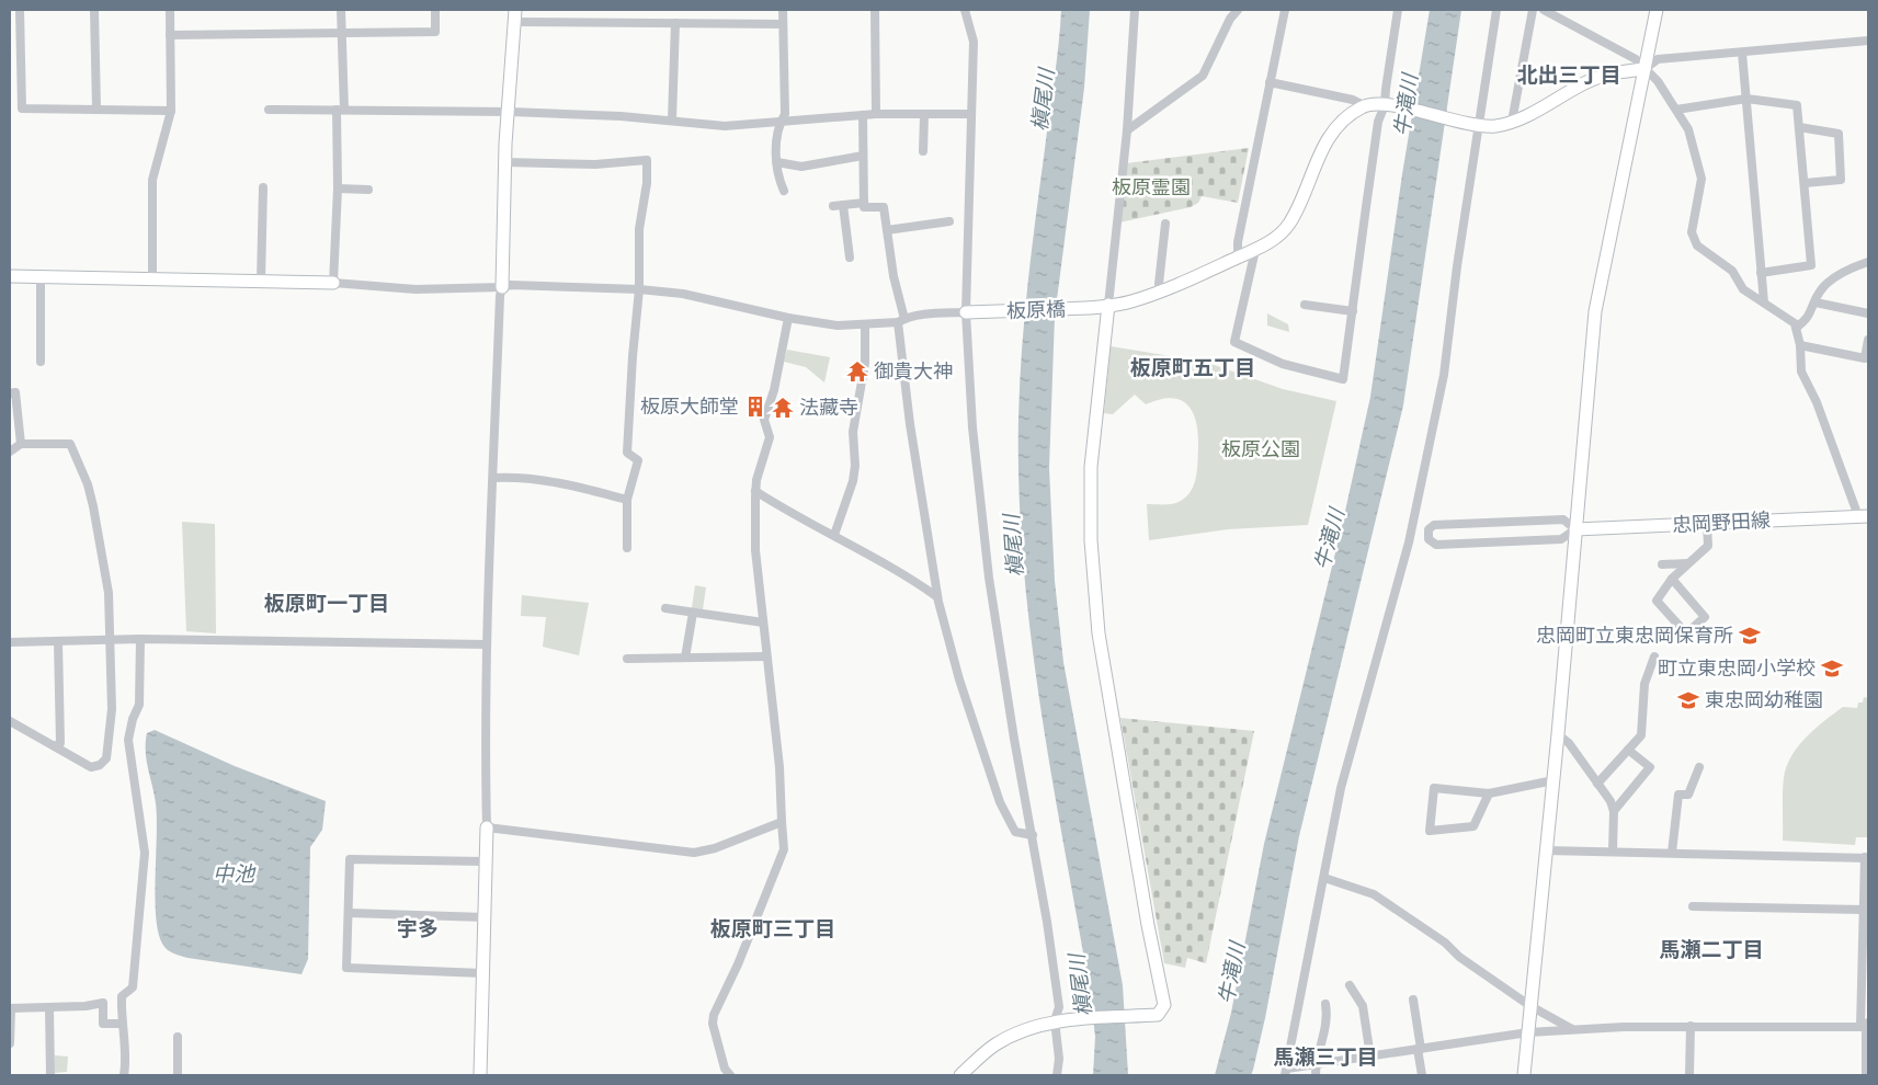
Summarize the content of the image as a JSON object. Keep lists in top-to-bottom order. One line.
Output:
{"streets":{"street":["板原橋","忠岡野田線"]},"districts":["北出三丁目","板原町五丁目","板原町一丁目","宇多","板原町三丁目","馬瀬二丁目","馬瀬三丁目"],"water":["槇尾川","牛滝川","中池"],"parks":["板原霊園","板原公園"],"places":{"temple":["御貴大神","法藏寺"],"building":["板原大師堂"],"school or university":["忠岡町立東忠岡保育所","町立東忠岡小学校","東忠岡幼稚園"]}}
